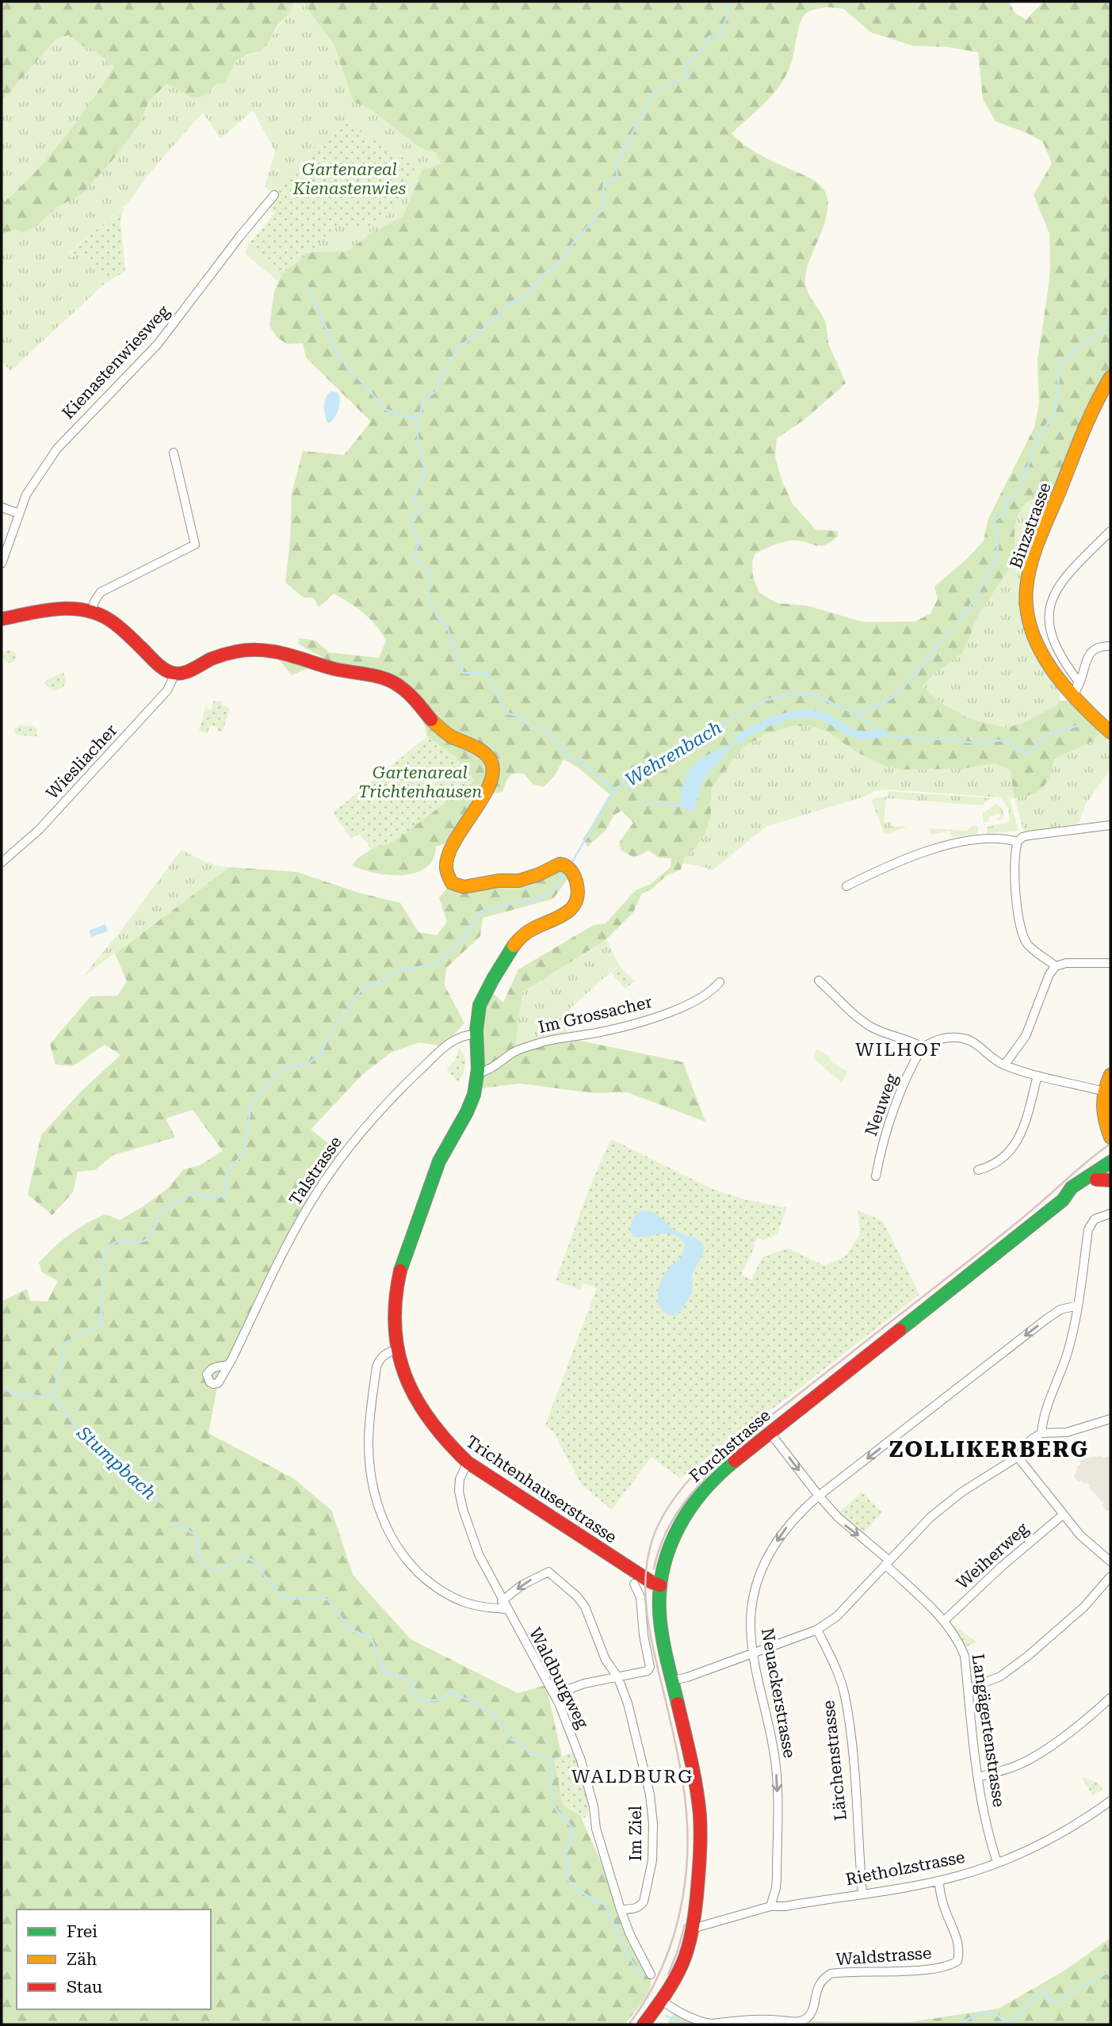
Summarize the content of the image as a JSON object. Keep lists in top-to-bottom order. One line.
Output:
{"streets":{"street":["Kienastenwiesweg","Binzstrasse","Wiesliacher","Im Grossacher","Neuweg","Talstrasse","Forchstrasse","Trichtenhauserstrasse","Weiherweg","Waldburgweg","Neuackerstrasse","Langägertenstrasse","Lärchenstrasse","Im Ziel","Rietholzstrasse","Waldstrasse"]},"crossings":[["Wiesliacher","Trichtenhauserstrasse"],["Im Grossacher","Trichtenhauserstrasse"],["Talstrasse","Trichtenhauserstrasse"],["Forchstrasse","Trichtenhauserstrasse"],["Forchstrasse","Langägertenstrasse"],["Forchstrasse","Rietholzstrasse"],["Forchstrasse","Waldstrasse"],["Trichtenhauserstrasse","Waldburgweg"],["Weiherweg","Langägertenstrasse"],["Waldburgweg","Im Ziel"],["Neuackerstrasse","Langägertenstrasse"],["Neuackerstrasse","Rietholzstrasse"],["Langägertenstrasse","Rietholzstrasse"],["Lärchenstrasse","Rietholzstrasse"],["Rietholzstrasse","Waldstrasse"]],"one_way":["Neuackerstrasse"],"districts":["WILHOF","ZOLLIKERBERG","WALDBURG"],"water":["Wehrenbach","Stumpbach"],"parks":["Gartenareal Kienastenwies","Gartenareal Trichtenhausen"],"legend":["Frei","Zäh","Stau"]}
